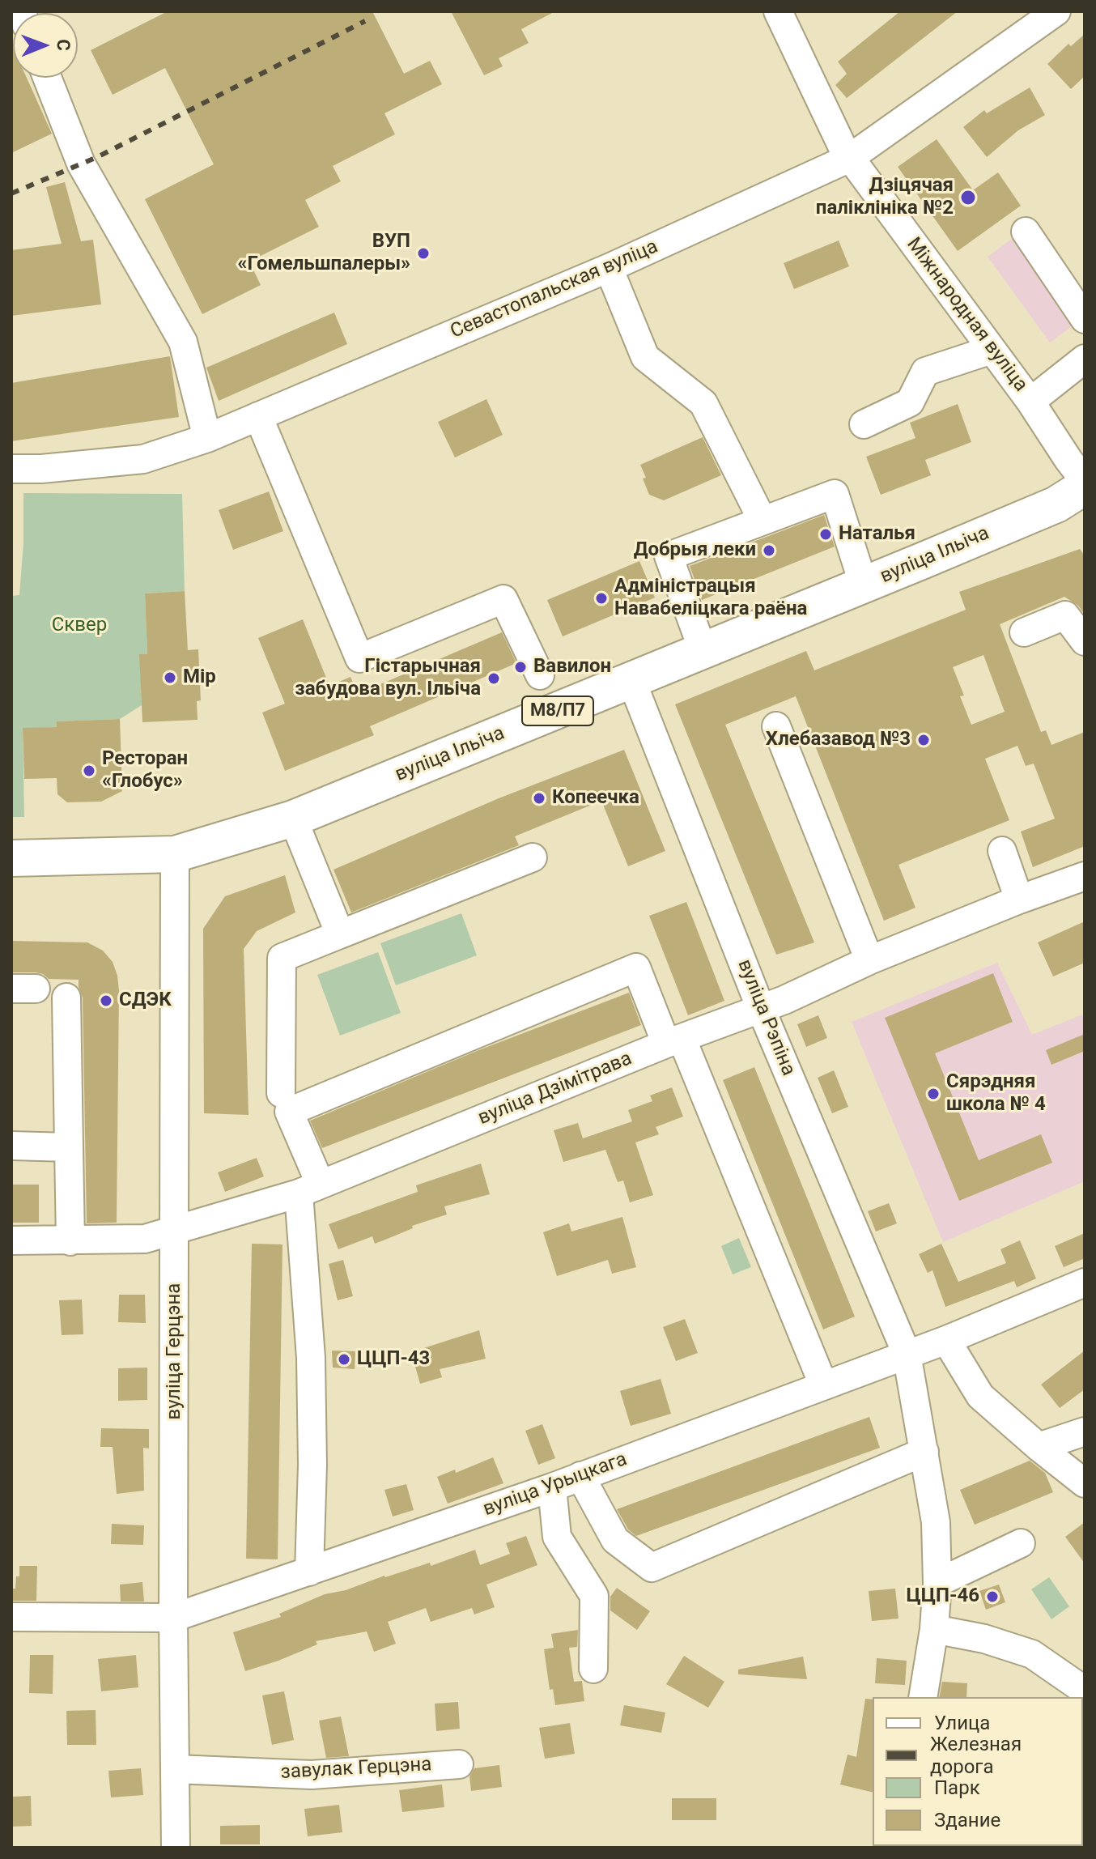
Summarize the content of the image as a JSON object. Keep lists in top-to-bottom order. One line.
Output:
{"streets":{"main road":["вуліца Ільіча","М8/П7"],"street":["Севастопальская вуліца","Міжнародная вуліца","вуліца Рэпіна","вуліца Дзімітрава","вуліца Герцэна","вуліца Урыцкага","завулак Герцэна"]},"crossings":[["Севастопальская вуліца","Міжнародная вуліца"],["вуліца Ільіча","вуліца Рэпіна"],["вуліца Ільіча","вуліца Герцэна"],["вуліца Рэпіна","вуліца Дзімітрава"],["вуліца Рэпіна","вуліца Урыцкага"],["вуліца Дзімітрава","вуліца Герцэна"],["вуліца Герцэна","вуліца Урыцкага"],["вуліца Герцэна","завулак Герцэна"]],"parks":["Сквер"],"places":["Дзіцячая паліклініка №2","ВУП «Гомельшпалеры»","Наталья","Добрыя леки","Адміністрацыя Навабеліцкага раёна","Вавилон","Мір","Гістарычная забудова вул. Ільіча","Хлебазавод №3","Ресторан «Глобус»","Копеечка","СДЭК","Сярэдняя школа № 4","ЦЦП-43","ЦЦП-46"],"legend":["Улица","Железная дорога","Парк","Здание"],"north":"right"}
